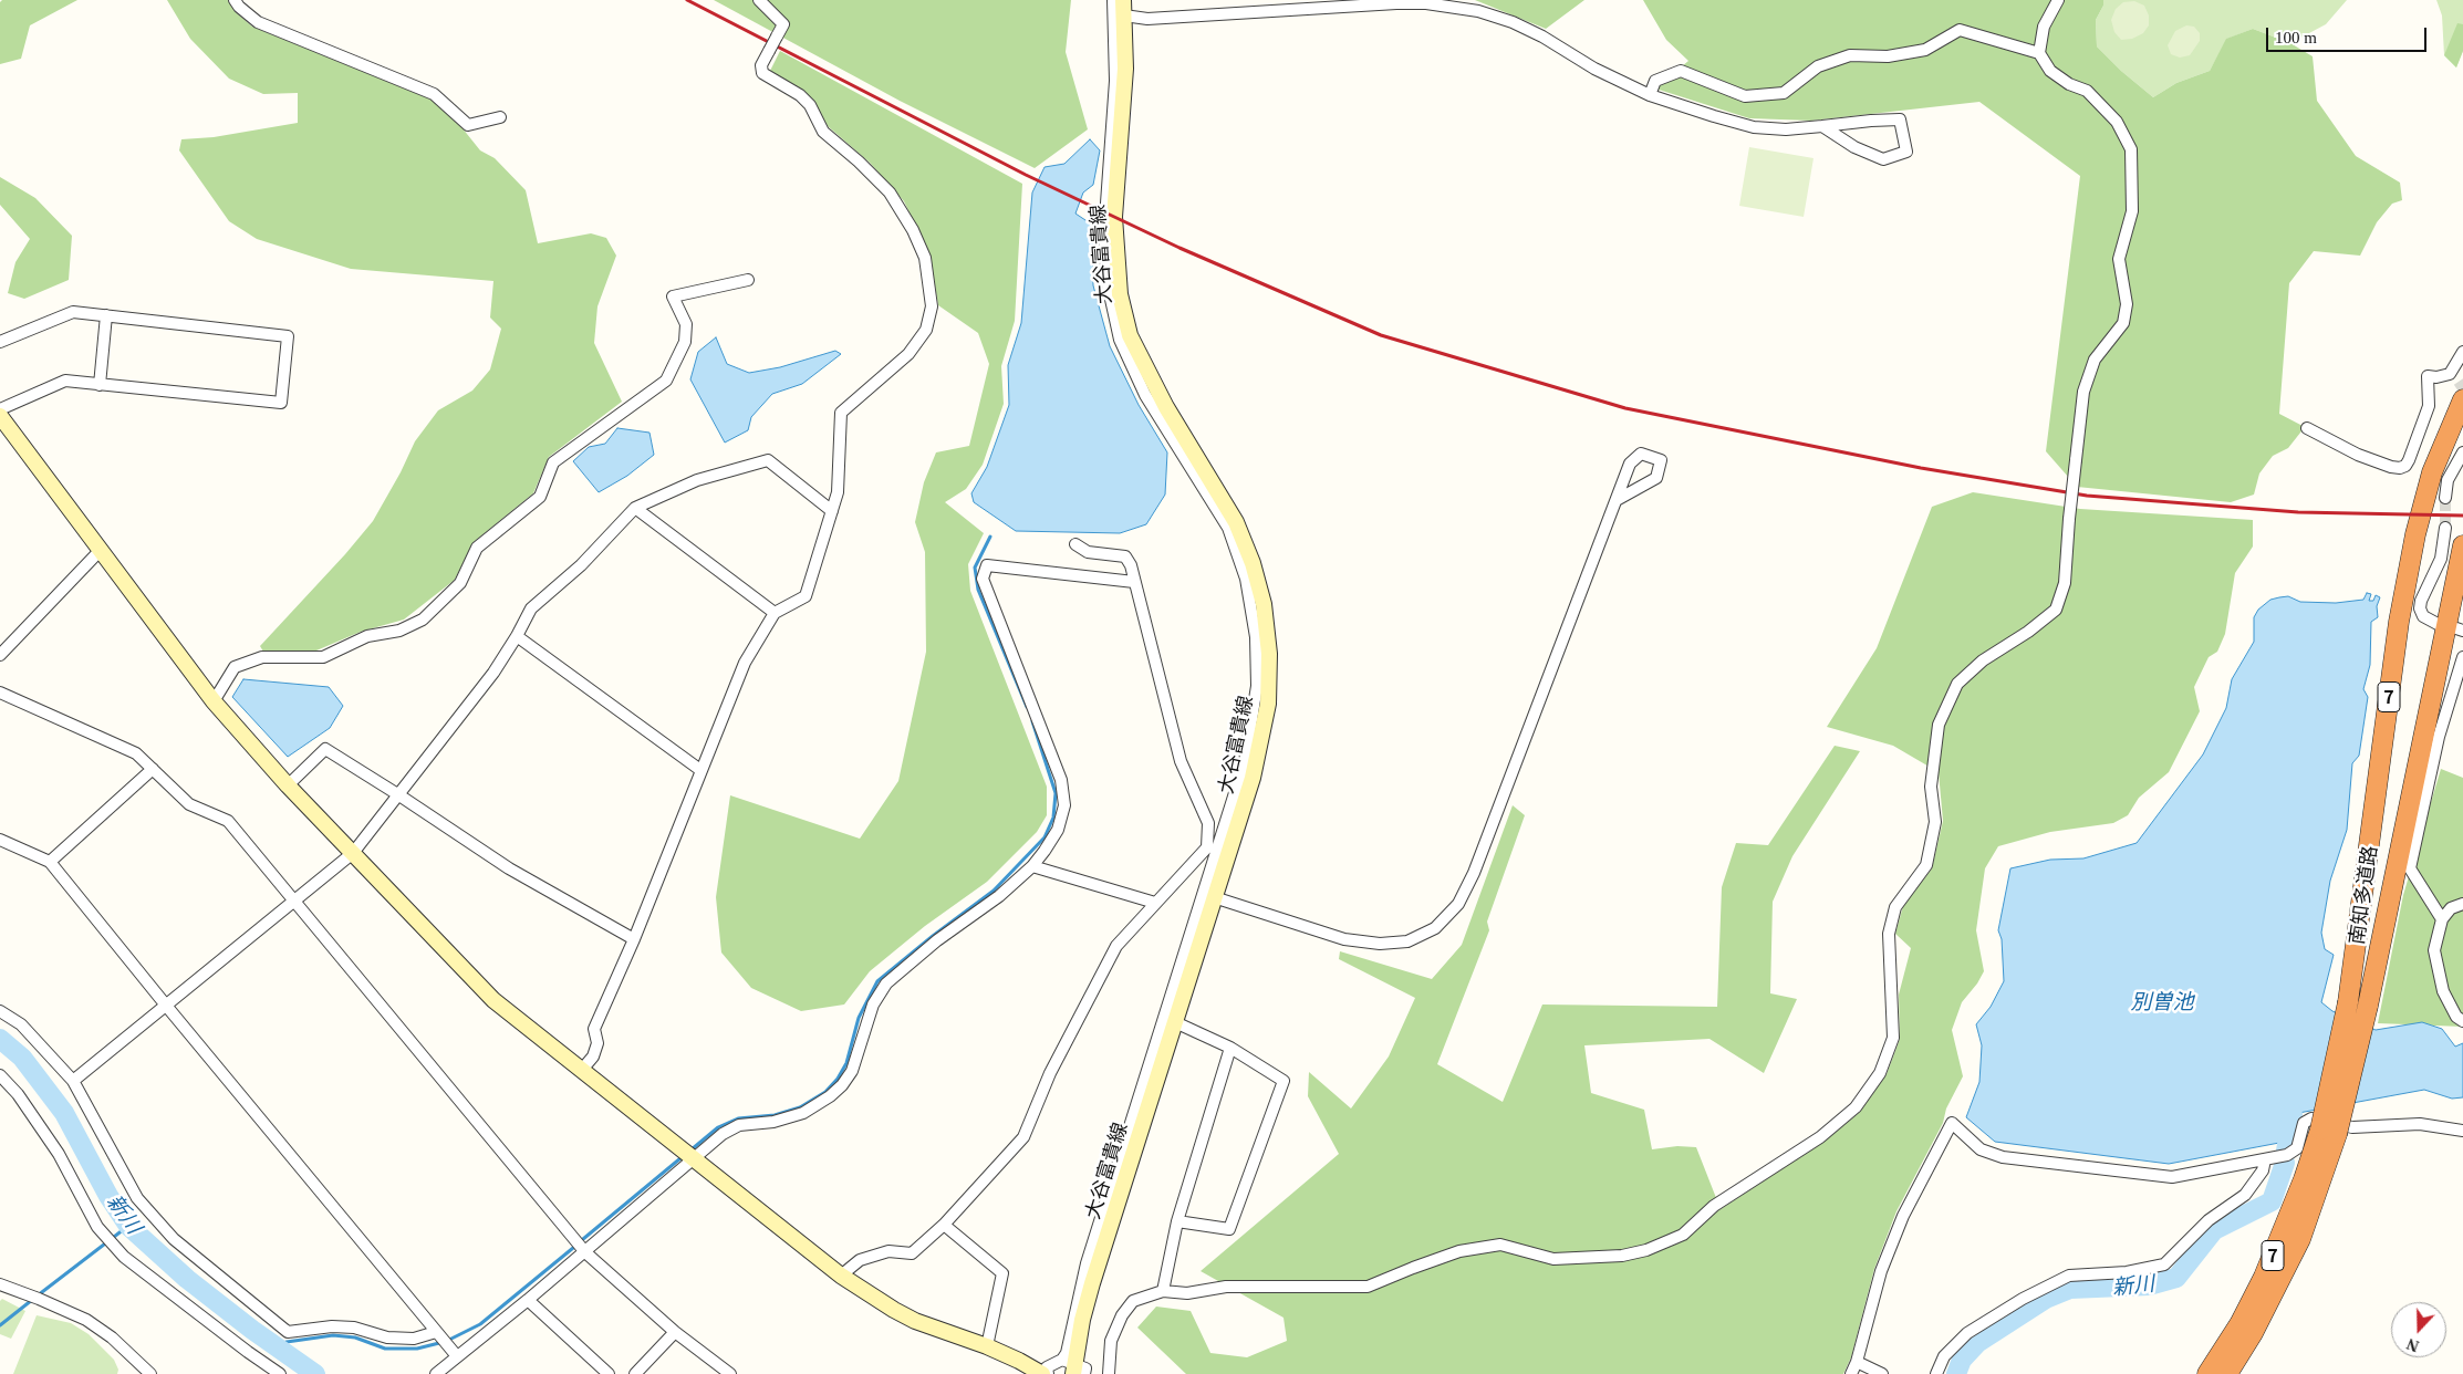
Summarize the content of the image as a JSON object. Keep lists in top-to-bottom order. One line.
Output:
{"streets":{"highway":["7","南知多道路"],"street":["大谷富貴線"]},"water":["別曽池","新川"],"scale_bar":"100 m","north":"bottom"}
